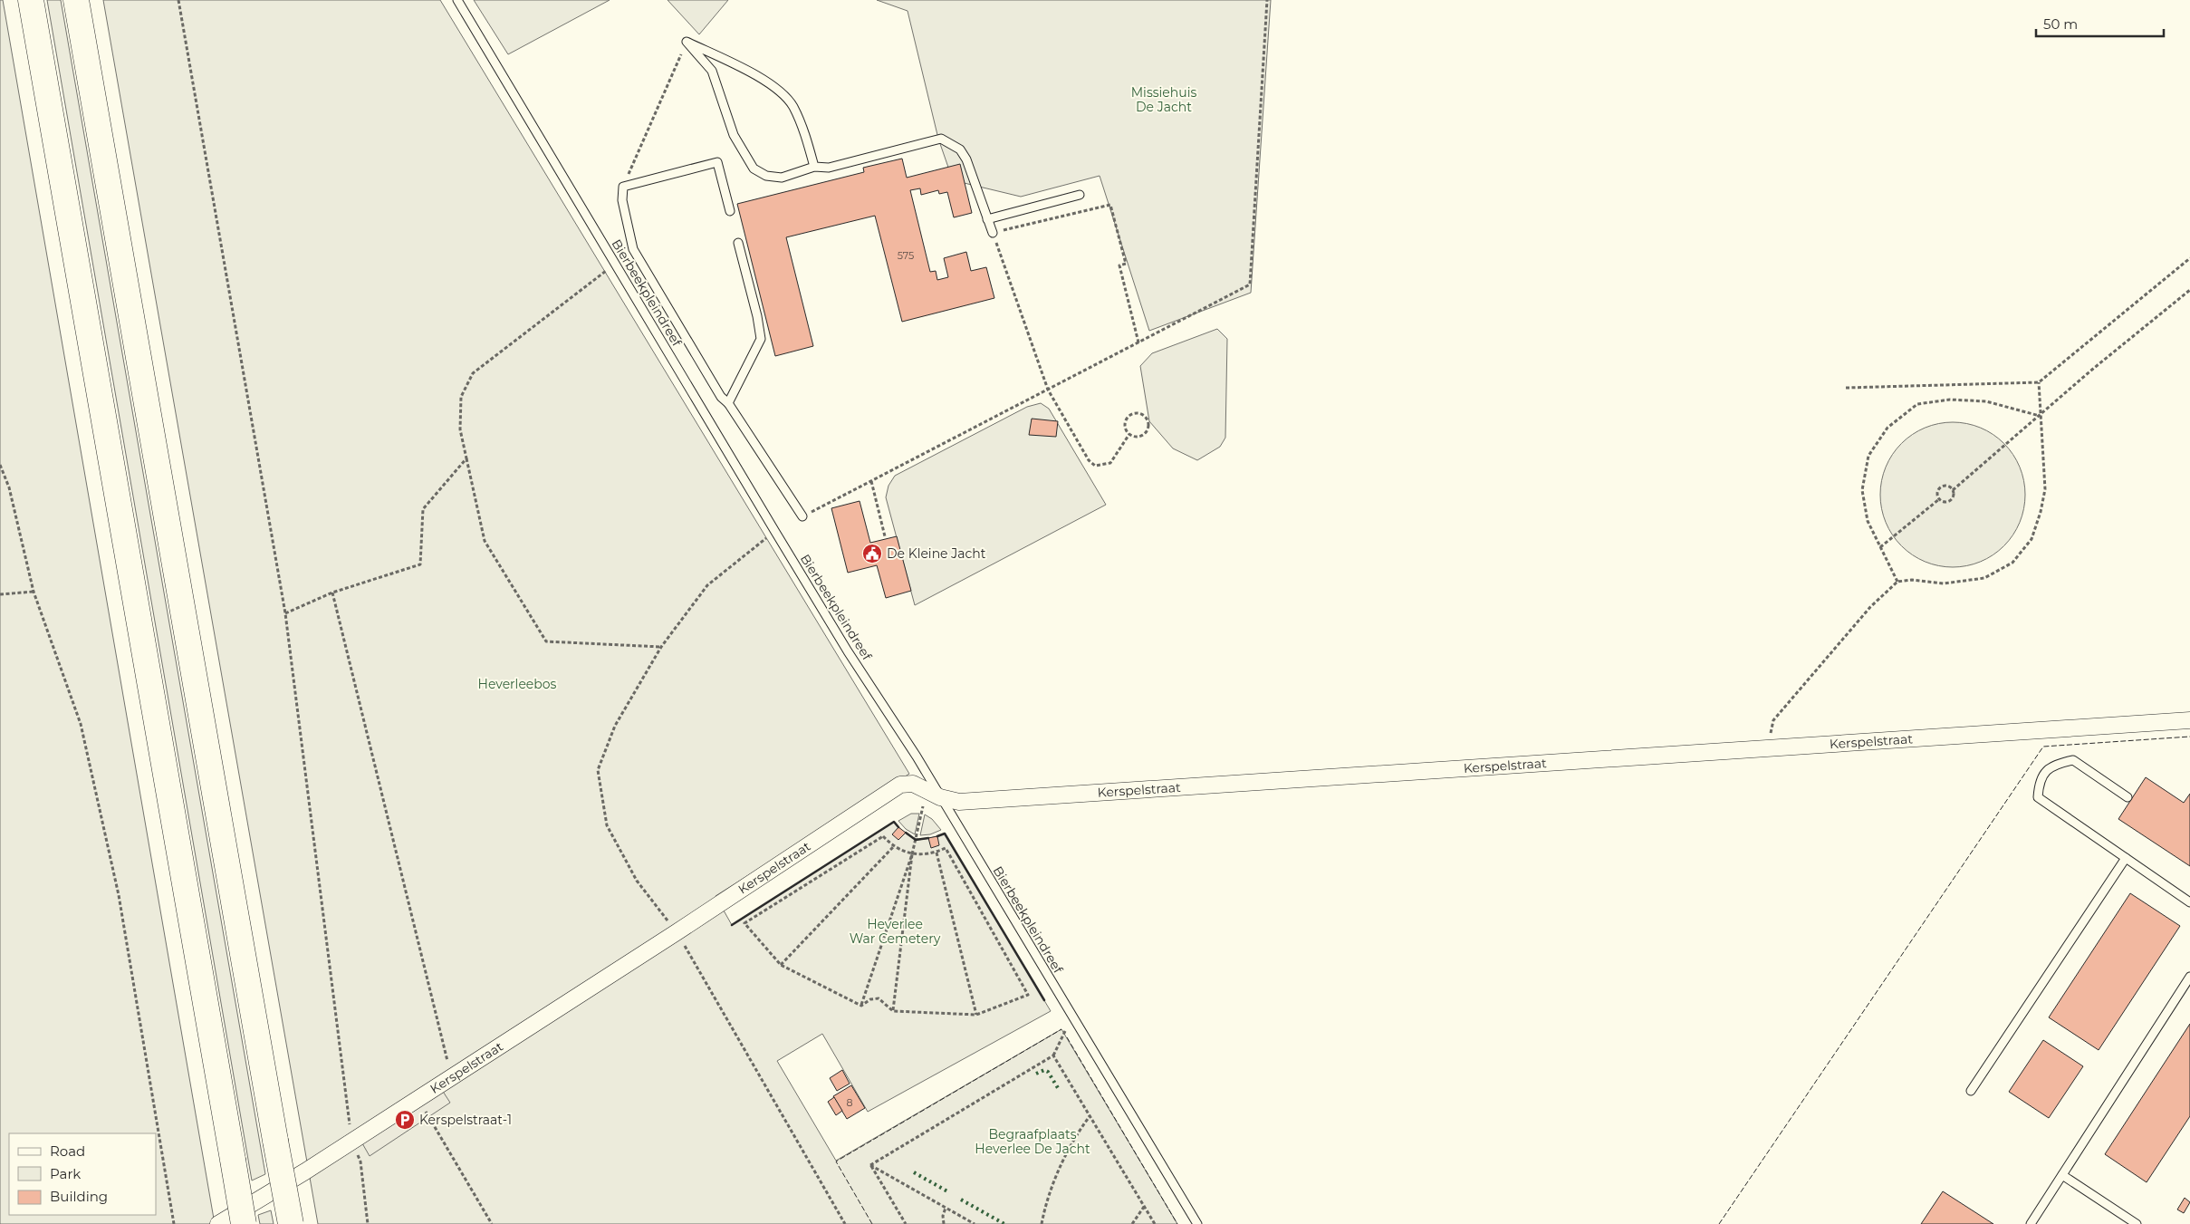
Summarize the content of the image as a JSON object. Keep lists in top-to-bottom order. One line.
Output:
{"streets":{"street":["Kerspelstraat"],"lane":["Bierbeekpleindreef"]},"crossings":[["Bierbeekpleindreef","Kerspelstraat"]],"parks":["Missiehuis De Jacht","Heverleebos","Heverlee War Cemetery","Begraafplaats Heverlee De Jacht"],"places":{"public building":["De Kleine Jacht"],"parking":["Kerspelstraat-1"]},"house_numbers":["575","8"],"legend":["Road","Park","Building"],"scale_bar":"50 m"}
